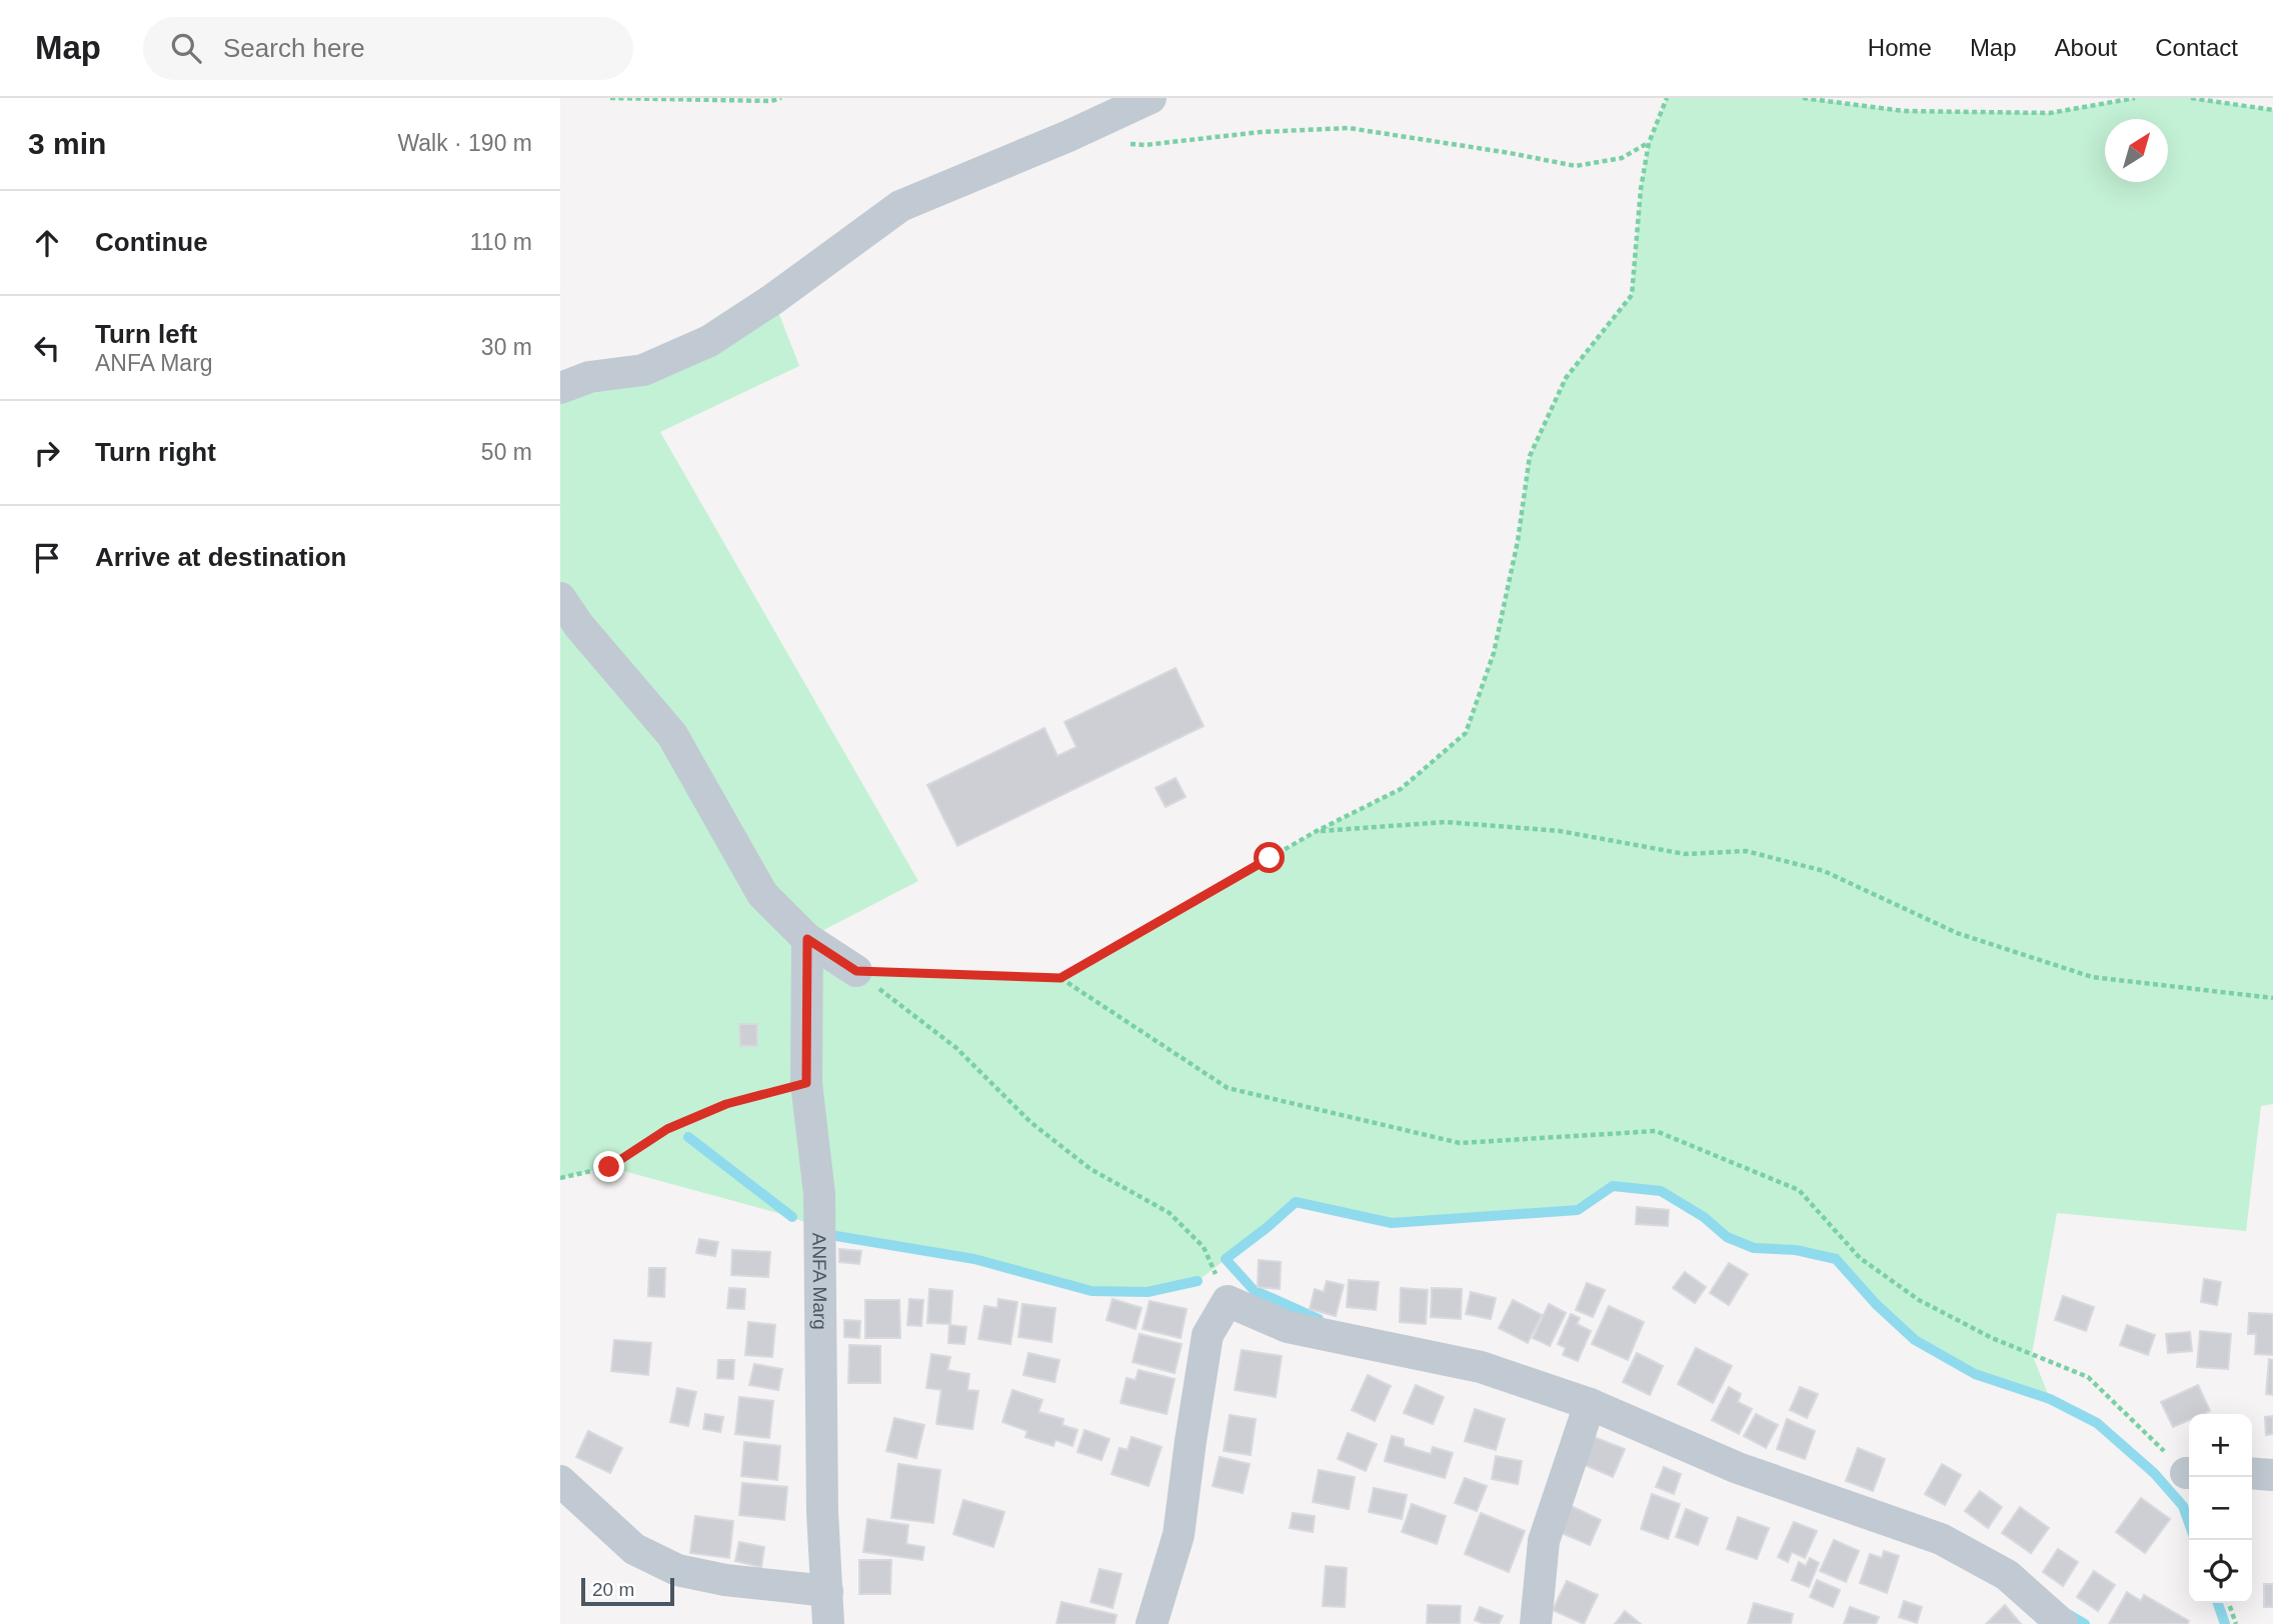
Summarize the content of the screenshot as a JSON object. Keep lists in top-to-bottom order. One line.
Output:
{"streets":{"street":["ANFA Marg"]},"scale_bar":"20 m","north":"top right","page":{"header":"Map","search":"Search here","nav":["Home","Map","About","Contact"],"heading":["3 min","Walk · 190 m"],"list":[["Continue","110 m"],["Turn left","ANFA Marg","30 m"],["Turn right","50 m"],"Arrive at destination"],"map_buttons":["+","−"],"scale":"20 m"}}
